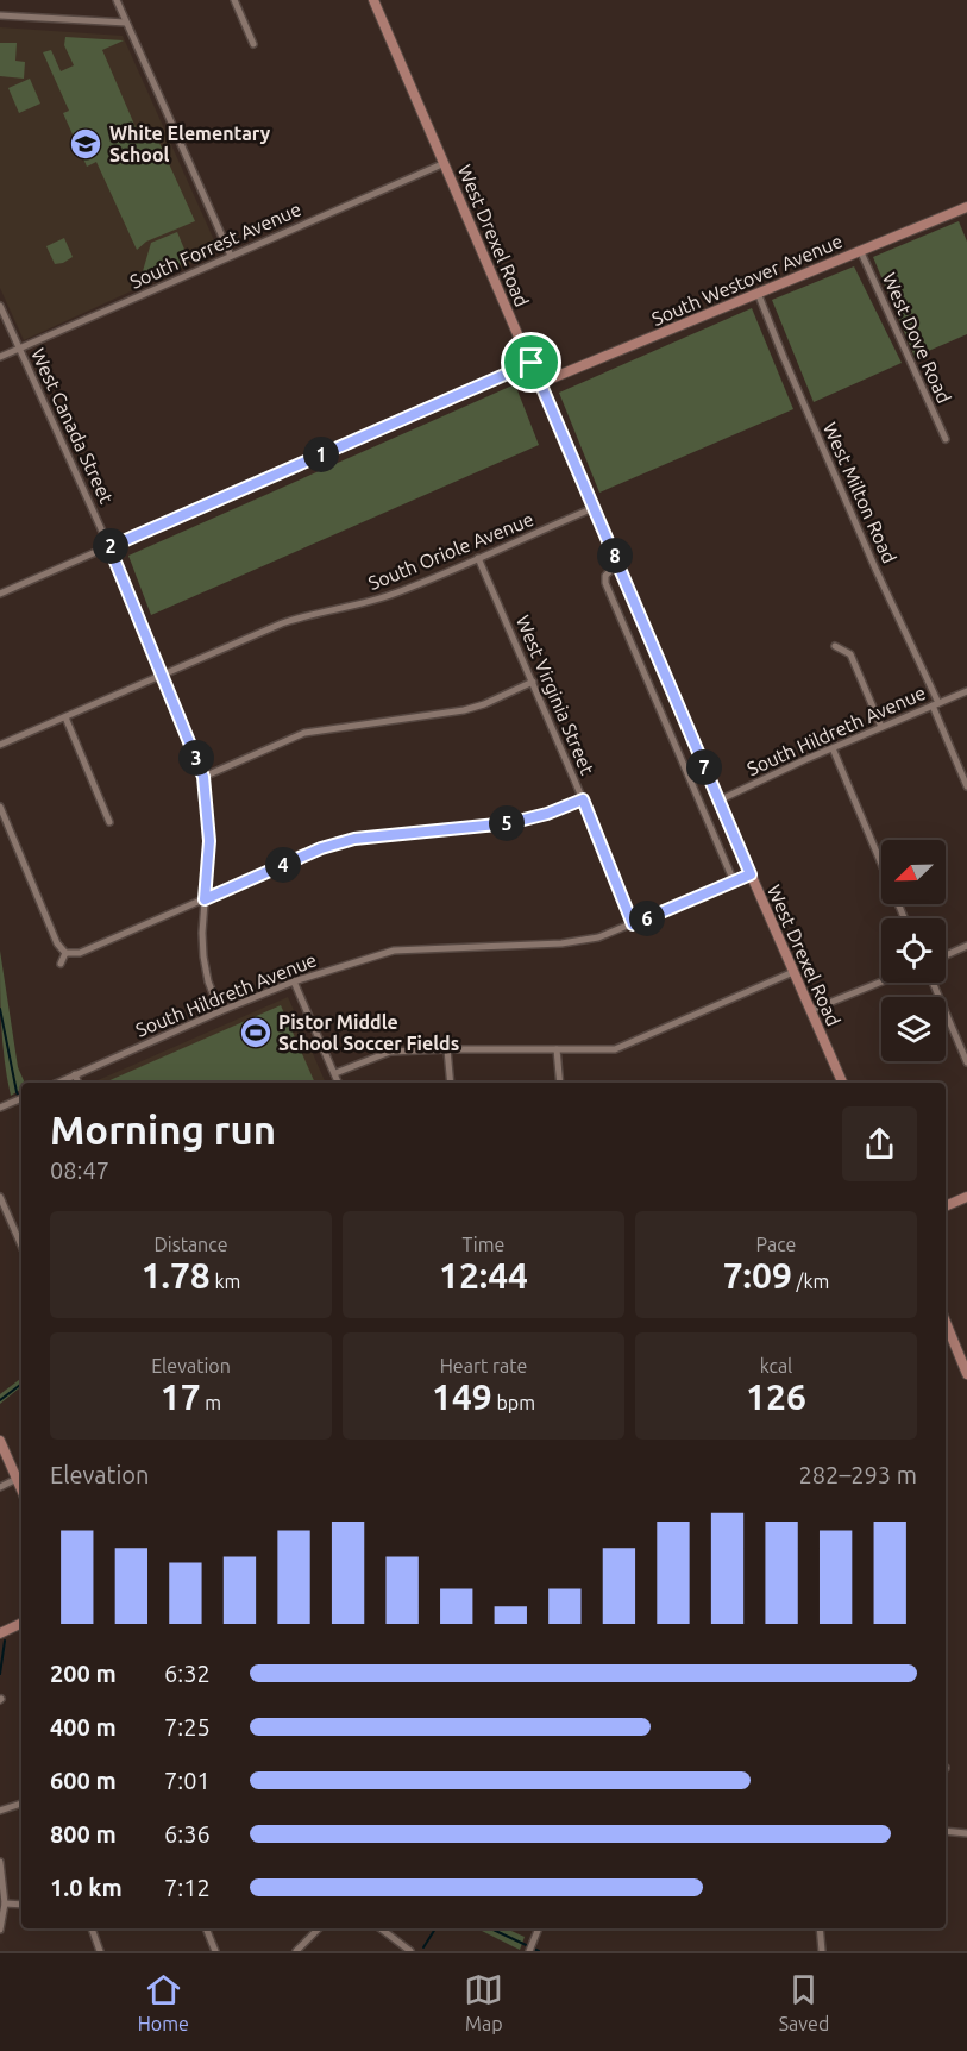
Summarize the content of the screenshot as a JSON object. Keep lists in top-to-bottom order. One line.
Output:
{"streets":{"street":["West Drexel Road","South Forrest Avenue","South Westover Avenue","West Dove Road","West Canada Street","West Milton Road","South Oriole Avenue","West Virginia Street","South Hildreth Avenue"]},"crossings":[["West Drexel Road","South Forrest Avenue"],["West Drexel Road","South Westover Avenue"],["West Drexel Road","South Oriole Avenue"],["West Drexel Road","South Hildreth Avenue"],["South Forrest Avenue","West Canada Street"],["South Westover Avenue","West Dove Road"],["South Westover Avenue","West Milton Road"],["West Canada Street","South Oriole Avenue"],["West Canada Street","South Hildreth Avenue"],["West Milton Road","South Hildreth Avenue"],["South Oriole Avenue","West Virginia Street"],["West Virginia Street","South Hildreth Avenue"]],"places":{"school or university":["White Elementary School"],"sports":["Pistor Middle School Soccer Fields"]},"north":"bottom left","page":{"pins":["1","2","8","3","7","5","4","6"],"heading":["Morning run","08:47"],"stats":[["Distance","1.78 km"],["Time","12:44"],["Pace","7:09 /km"],["Elevation","17 m"],["Heart rate","149 bpm"],["kcal","126"]],"chart":["Elevation","282–293 m"],"list":[{"name":"200 m","note":"6:32"},{"name":"400 m","note":"7:25"},{"name":"600 m","note":"7:01"},{"name":"800 m","note":"6:36"},{"name":"1.0 km","note":"7:12"}],"tabs":["Home","Map","Saved"]}}
